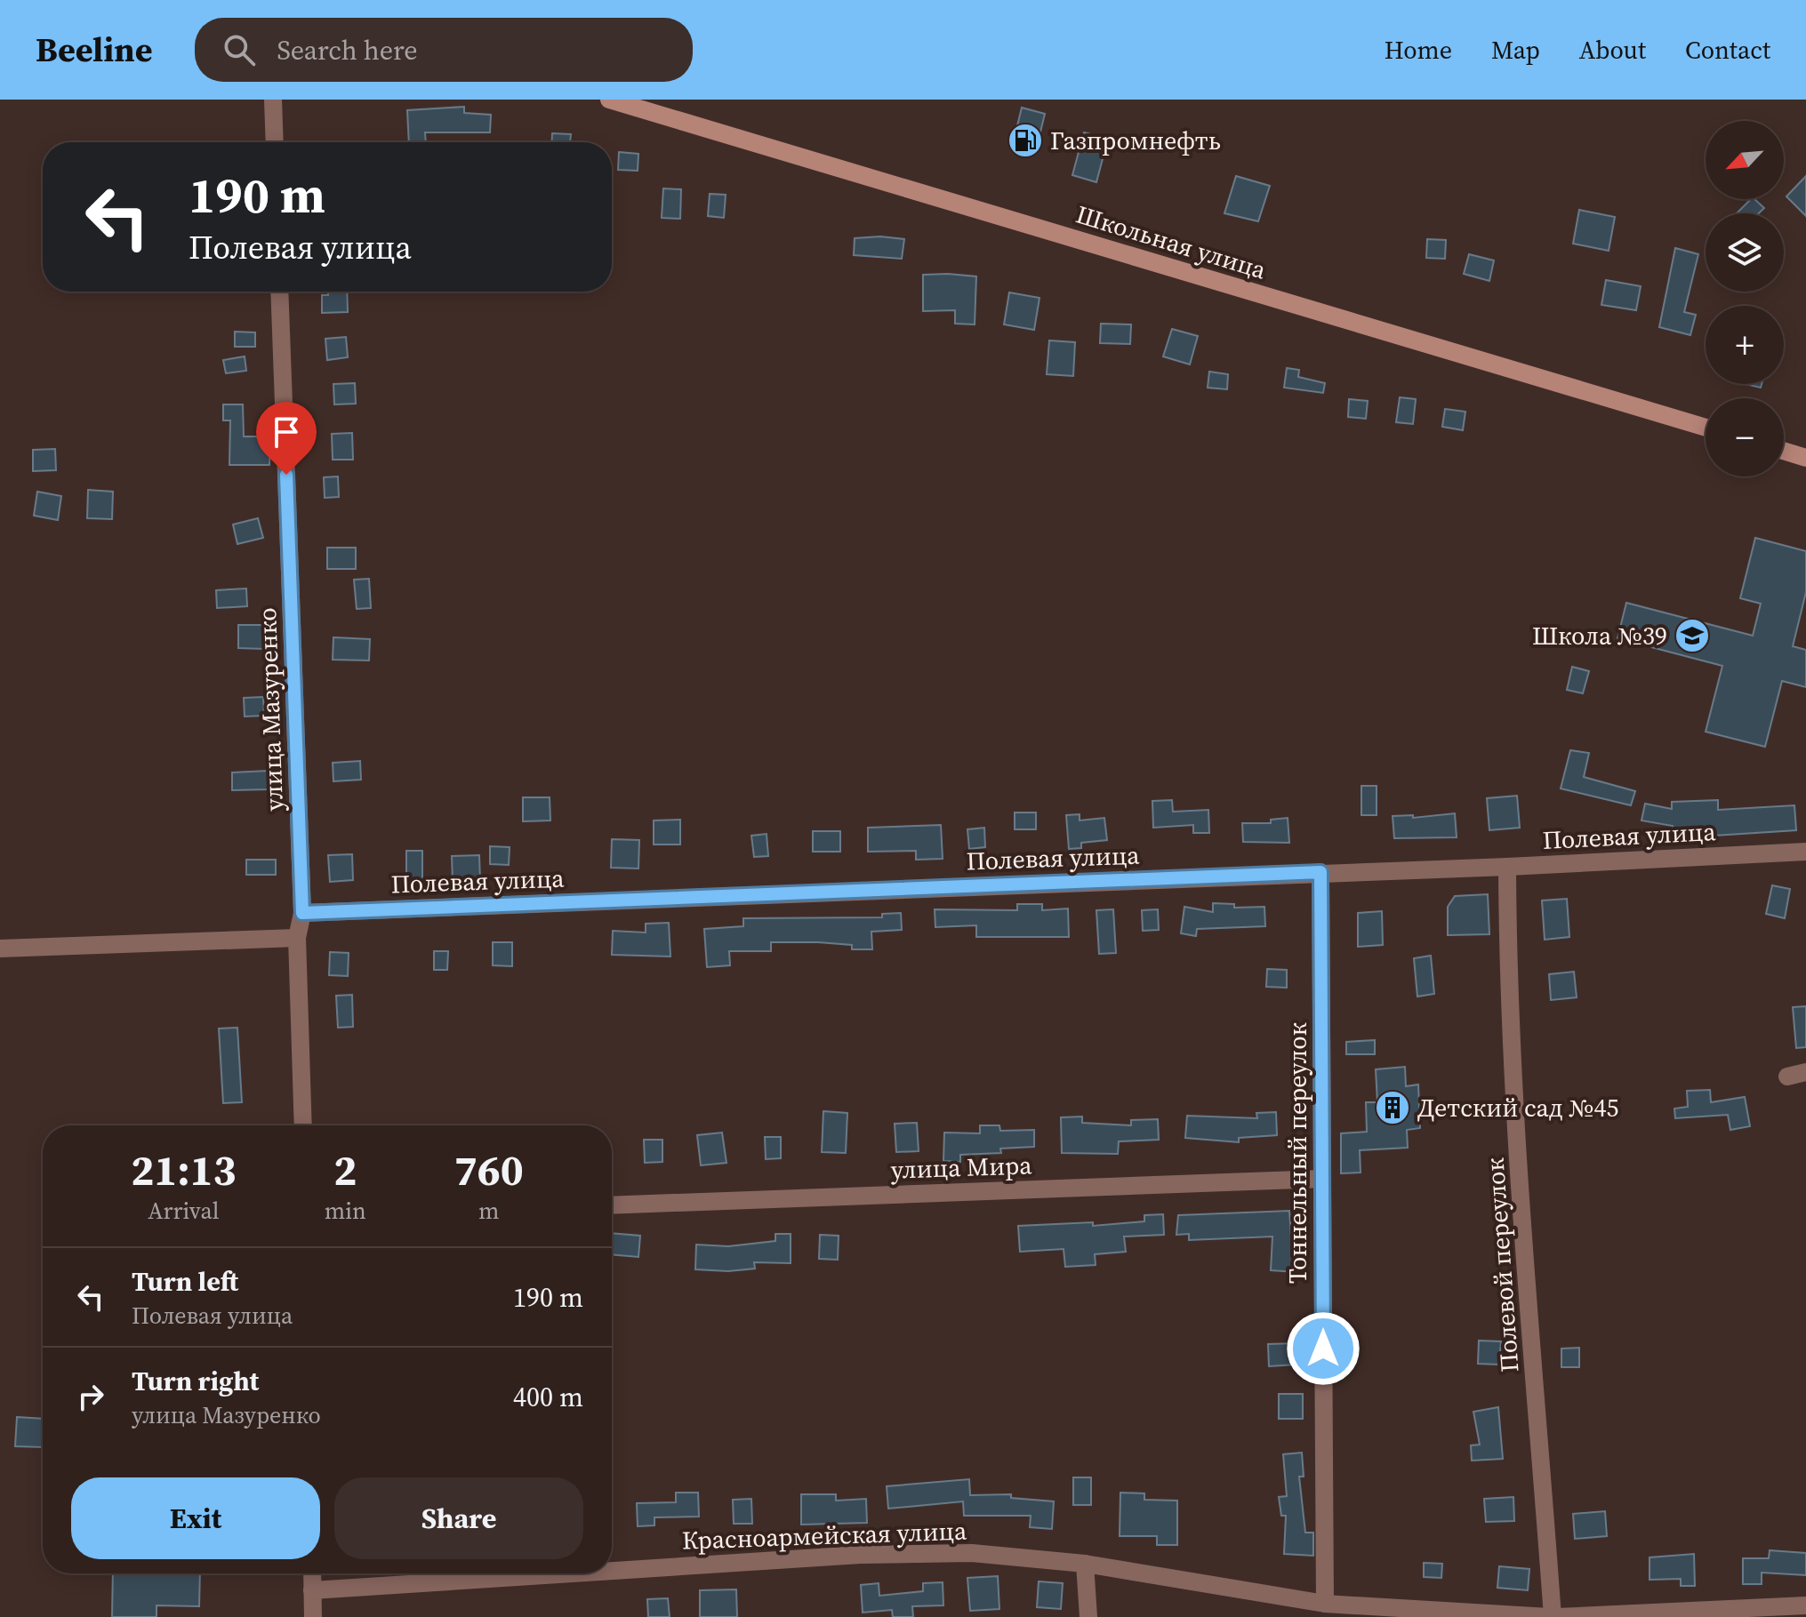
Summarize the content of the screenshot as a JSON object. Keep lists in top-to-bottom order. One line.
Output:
{"streets":{"main road":["Школьная улица"],"street":["улица Мазуренко","Полевая улица","Тоннельный переулок","улица Мира","Полевой переулок","Красноармейская улица"]},"crossings":[["улица Мазуренко","Полевая улица"],["Полевая улица","Тоннельный переулок"],["Полевая улица","Полевой переулок"],["Тоннельный переулок","улица Мира"],["Тоннельный переулок","Красноармейская улица"],["Полевой переулок","Красноармейская улица"]],"places":{"fuel station":["Газпромнефть"],"school or university":["Школа №39"],"building":["Детский сад №45"]},"north":"bottom left","page":{"header":"Beeline","search":"Search here","nav":["Home","Map","About","Contact"],"map_buttons":["+","−"],"turn":["190 m","Полевая улица"],"eta":["21:13","Arrival","2","min","760","m"],"list":[{"name":"Turn left","note":"Полевая улица","value":"190 m"},{"name":"Turn right","note":"улица Мазуренко","value":"400 m"}],"buttons":["Exit","Share"]}}
